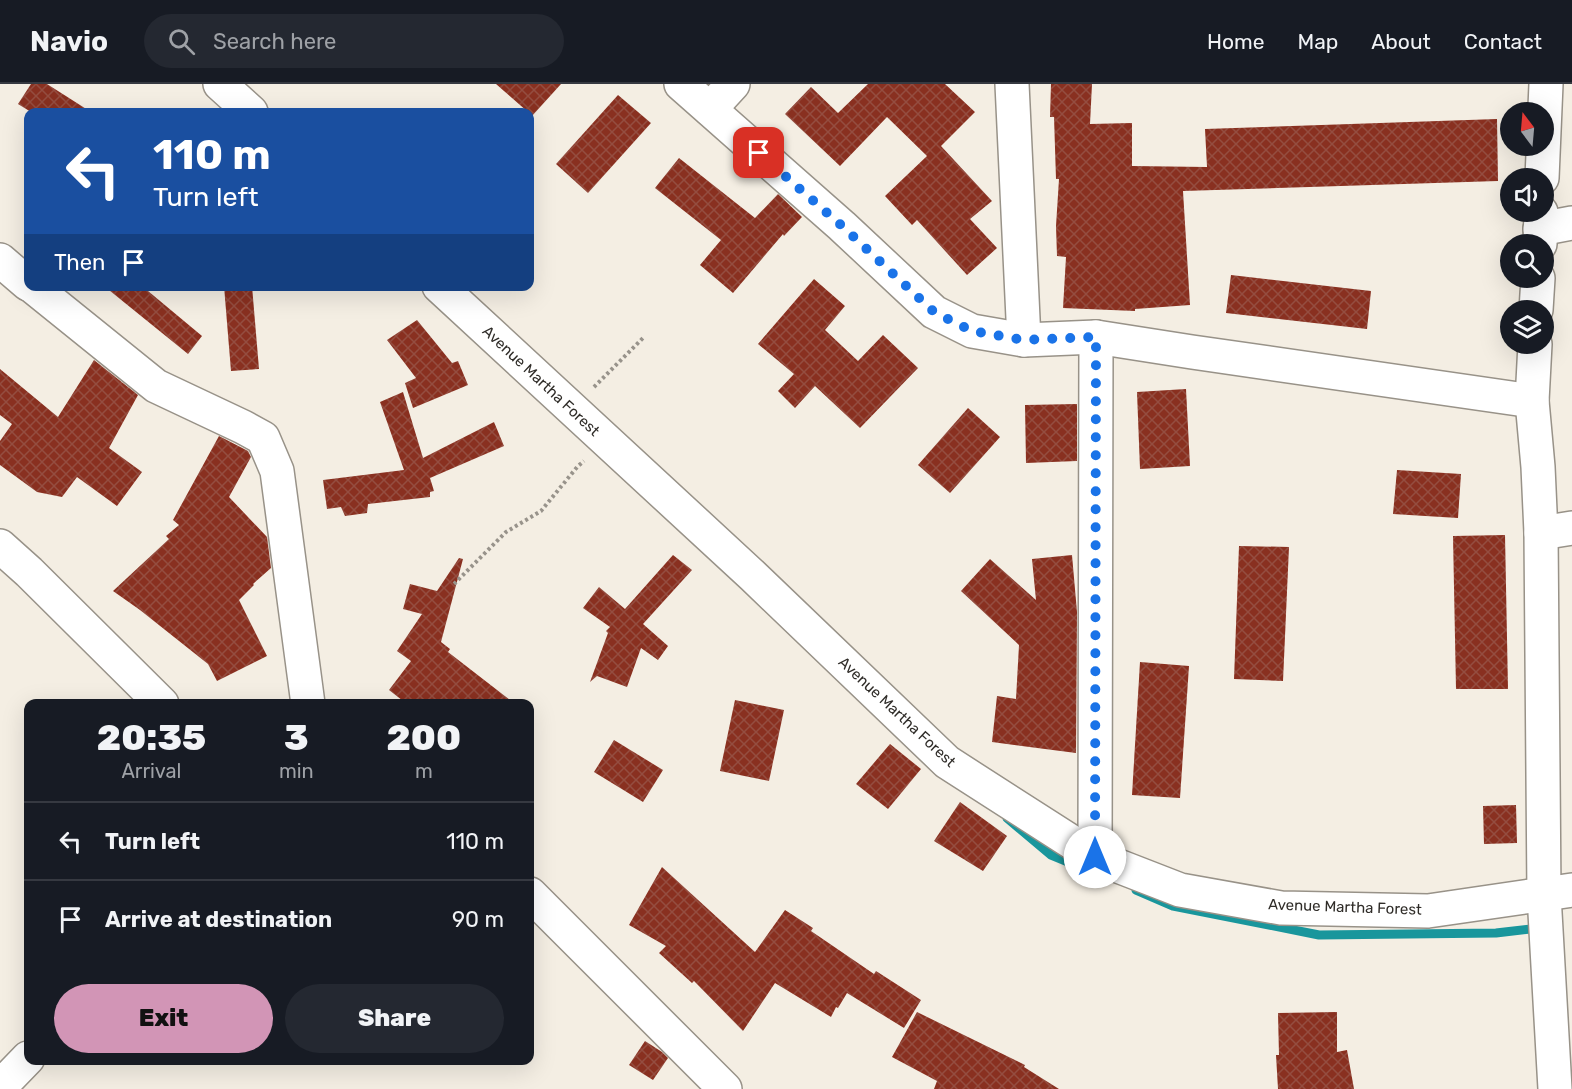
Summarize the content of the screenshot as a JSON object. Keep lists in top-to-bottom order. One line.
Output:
{"streets":{"street":["Avenue Martha Forest"]},"north":"top","page":{"header":"Navio","search":"Search here","nav":["Home","Map","About","Contact"],"turn":["110 m","Turn left"],"then":"Then","eta":["20:35","Arrival","3","min","200","m"],"list":[{"name":"Turn left","value":"110 m"},{"name":"Arrive at destination","value":"90 m"}],"buttons":["Exit","Share"]}}
